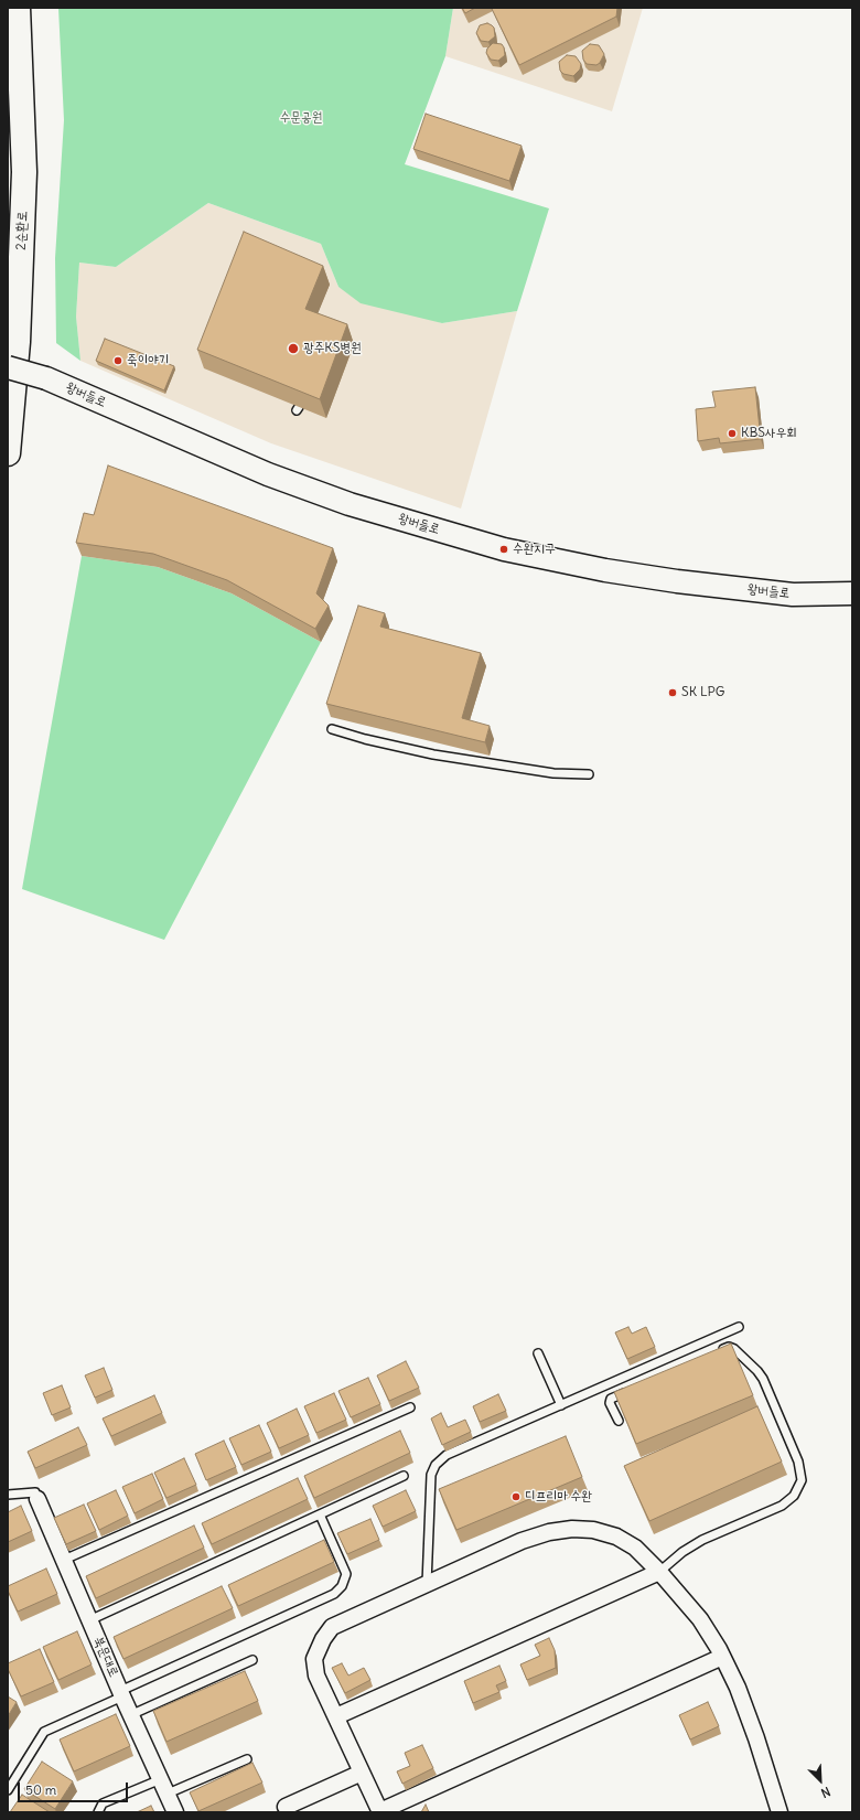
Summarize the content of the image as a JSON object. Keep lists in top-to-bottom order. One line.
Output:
{"streets":{"highway":["2순환로"],"main road":["왕버들로"],"street":["북문대로"]},"parks":["수문공원"],"places":["광주KS병원","죽이야기","KBS사우회","수완지구","SK LPG","디프리마 수완"],"scale_bar":"50 m","north":"bottom right"}
